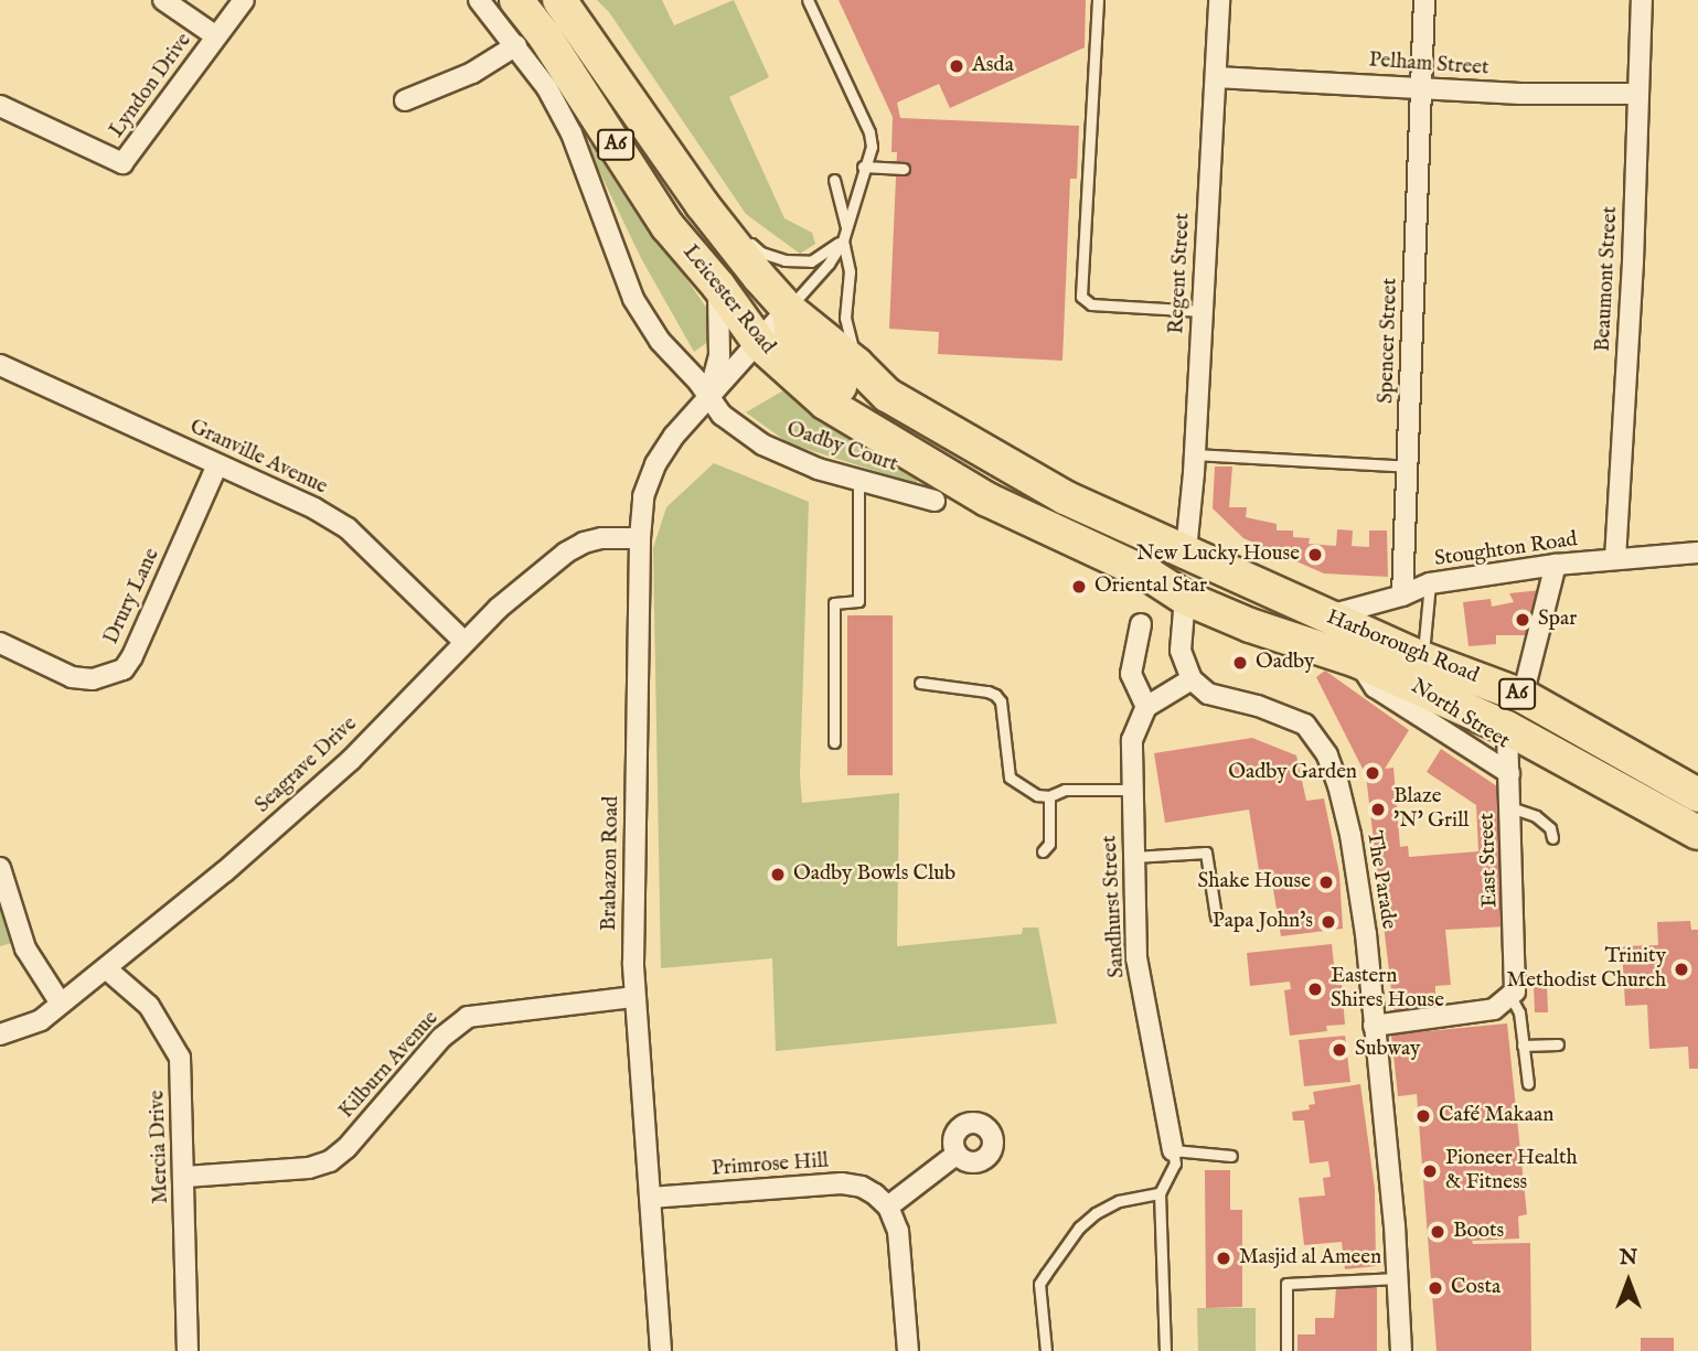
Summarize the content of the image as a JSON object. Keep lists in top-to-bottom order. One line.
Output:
{"streets":{"highway":["A6","Leicester Road","Harborough Road"],"street":["Pelham Street","Lyndon Drive","Regent Street","Beaumont Street","Spencer Street","Oadby Court","Granville Avenue","Stoughton Road","Drury Lane","North Street","Seagrave Drive","East Street","Brabazon Road","The Parade","Sandhurst Street","Kilburn Avenue","Mercia Drive","Primrose Hill"]},"crossings":[["Pelham Street","Regent Street"],["Pelham Street","Beaumont Street"],["Pelham Street","Spencer Street"],["A6","Regent Street"],["A6","Leicester Road"],["A6","Harborough Road"],["A6","North Street"],["A6","Brabazon Road"],["Regent Street","Leicester Road"],["Regent Street","Harborough Road"],["Beaumont Street","Stoughton Road"],["Leicester Road","Harborough Road"],["Leicester Road","Brabazon Road"],["Spencer Street","Stoughton Road"],["Oadby Court","Brabazon Road"],["Granville Avenue","Drury Lane"],["Granville Avenue","Seagrave Drive"],["Stoughton Road","Harborough Road"],["Harborough Road","North Street"],["Harborough Road","East Street"],["North Street","East Street"],["Seagrave Drive","Brabazon Road"],["Seagrave Drive","Mercia Drive"],["Brabazon Road","Kilburn Avenue"],["Brabazon Road","Primrose Hill"],["Kilburn Avenue","Mercia Drive"]],"places":["Asda","New Lucky House","Oriental Star","Spar","Oadby","Oadby Garden","Blaze 'N' Grill","Oadby Bowls Club","Shake House","Papa John's","Trinity Methodist Church","Eastern Shires House","Subway","Café Makaan","Pioneer Health & Fitness","Boots","Masjid al Ameen","Costa"],"north":"top"}
